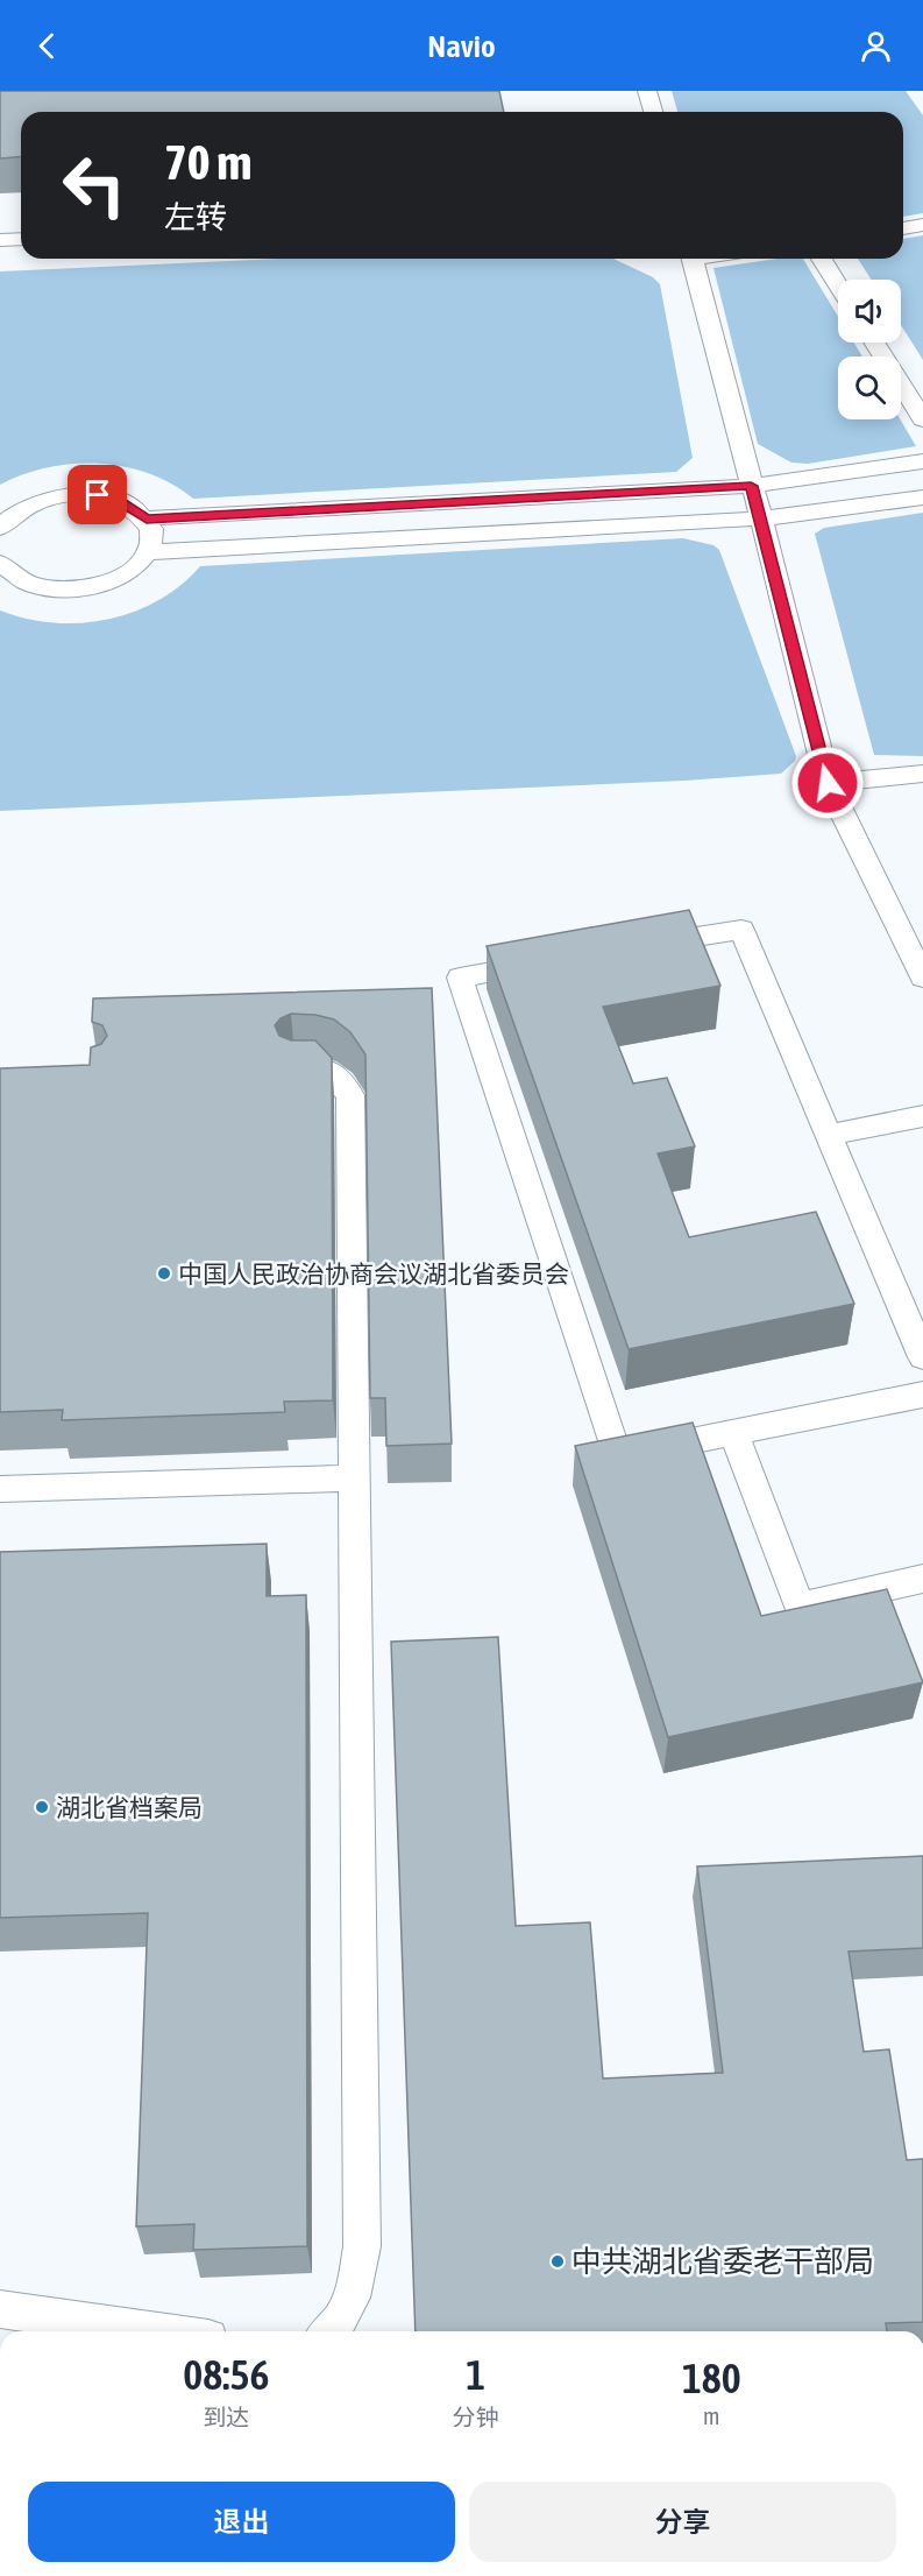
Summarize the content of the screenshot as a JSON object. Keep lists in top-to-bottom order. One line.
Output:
{"places":["中国人民政治协商会议湖北省委员会","湖北省档案局","中共湖北省委老干部局"],"page":{"header":"Navio","turn":["70 m","左转"],"eta":["08:56","到达","1","分钟","180","m"],"buttons":["退出","分享"]}}
